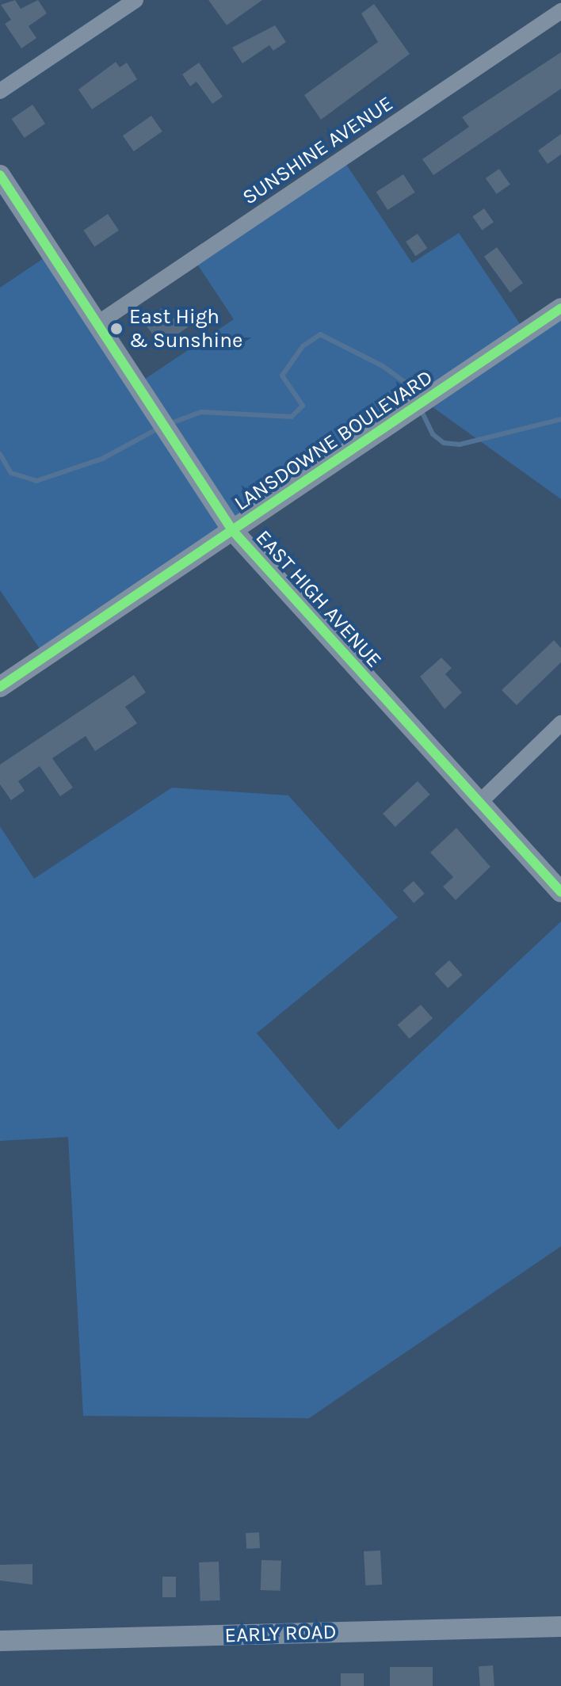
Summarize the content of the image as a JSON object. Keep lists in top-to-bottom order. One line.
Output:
{"streets":{"street":["SUNSHINE AVENUE","LANSDOWNE BOULEVARD","EAST HIGH AVENUE","EARLY ROAD"]},"crossings":[["SUNSHINE AVENUE","EAST HIGH AVENUE"],["LANSDOWNE BOULEVARD","EAST HIGH AVENUE"]],"places":["East High & Sunshine"]}
